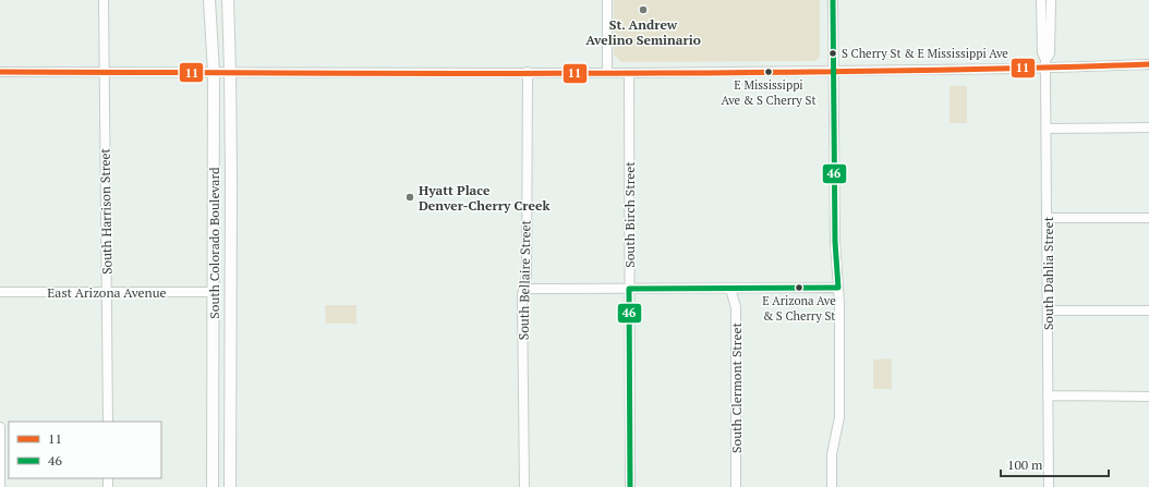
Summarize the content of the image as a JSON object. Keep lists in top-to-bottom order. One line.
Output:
{"streets":{"main road":["South Colorado Boulevard"],"street":["South Harrison Street","South Birch Street","South Dahlia Street","South Bellaire Street","East Arizona Avenue","South Clermont Street"]},"crossings":[["South Harrison Street","East Arizona Avenue"],["South Colorado Boulevard","East Arizona Avenue"]],"places":["St. Andrew Avelino Seminario","S Cherry St & E Mississippi Ave","E Mississippi Ave & S Cherry St","Hyatt Place Denver-Cherry Creek","E Arizona Ave & S Cherry St"],"lines":["transit line 46","transit line 11"],"legend":["11","46"],"scale_bar":"100 m"}
